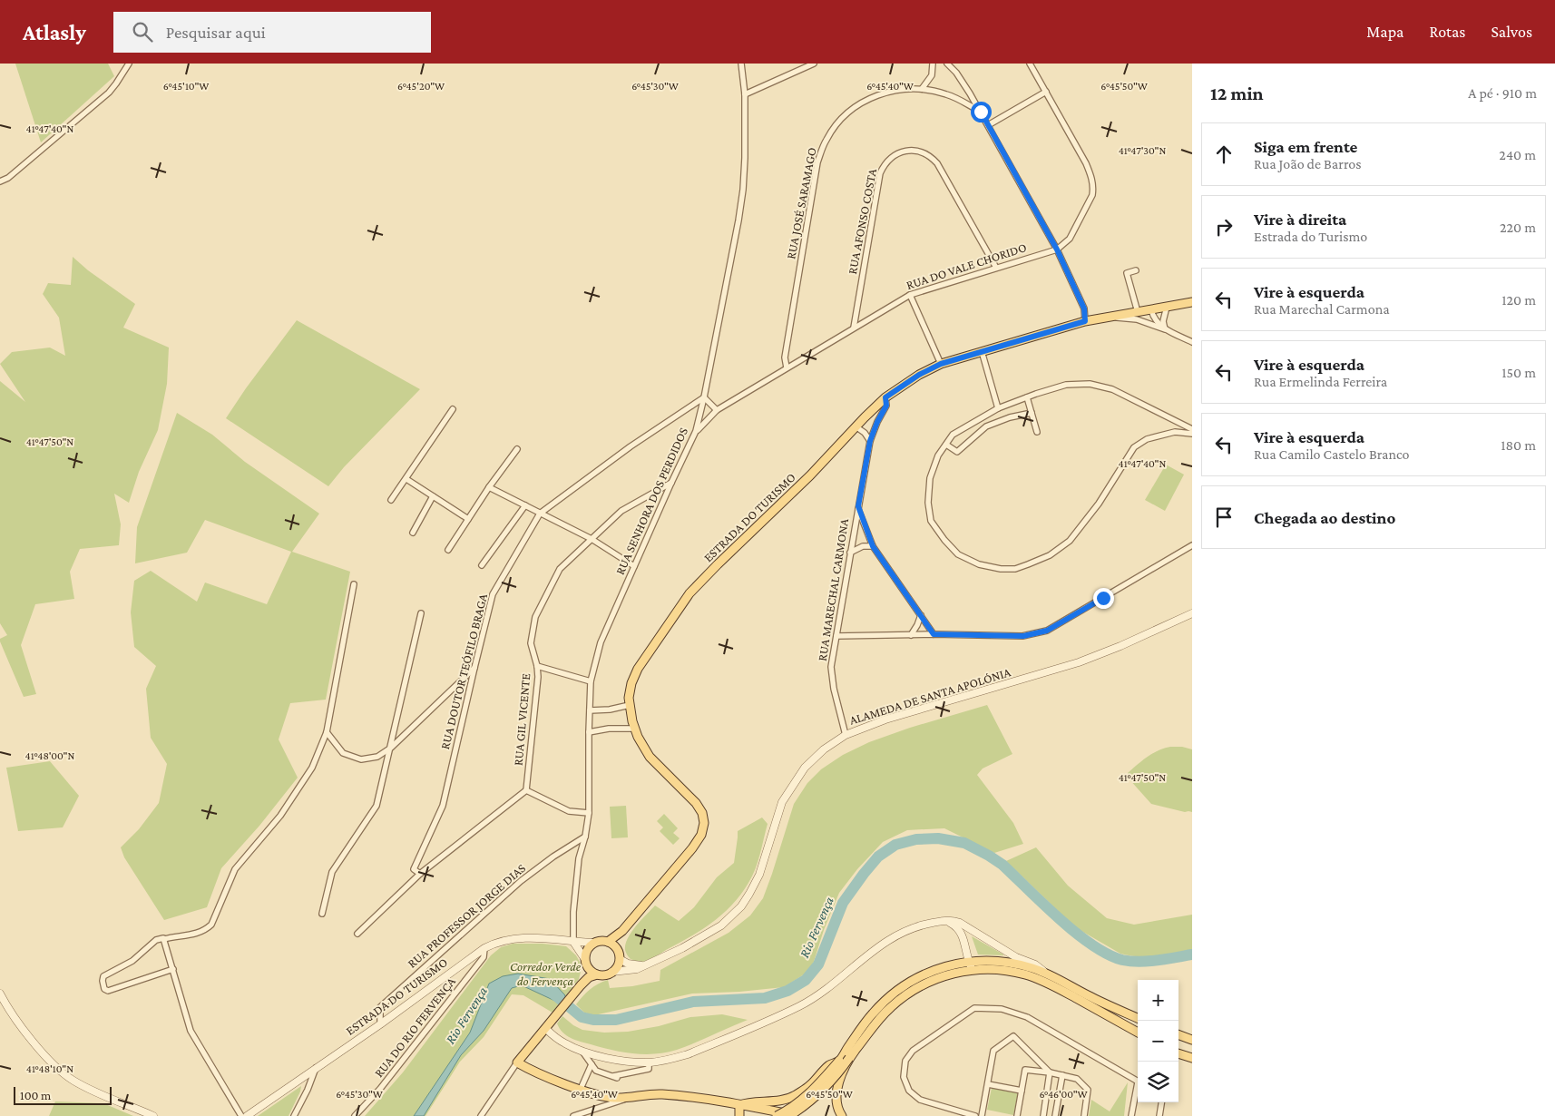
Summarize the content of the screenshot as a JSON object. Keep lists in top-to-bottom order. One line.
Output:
{"streets":{"main road":["ESTRADA DO TURISMO"],"street":["RUA JOSÉ SARAMAGO","RUA AFONSO COSTA","RUA DO VALE CHORIDO","RUA SENHORA DOS PERDIDOS","RUA MARECHAL CARMONA","RUA DOUTOR TEÓFILO BRAGA","ALAMEDA DE SANTA APOLÓNIA","RUA GIL VICENTE","RUA PROFESSOR JORGE DIAS","RUA DO RIO FERVENÇA"]},"crossings":[["RUA JOSÉ SARAMAGO","RUA DO VALE CHORIDO"],["RUA AFONSO COSTA","RUA DO VALE CHORIDO"],["RUA DO VALE CHORIDO","RUA SENHORA DOS PERDIDOS"],["RUA SENHORA DOS PERDIDOS","ESTRADA DO TURISMO"],["RUA SENHORA DOS PERDIDOS","RUA DOUTOR TEÓFILO BRAGA"],["RUA SENHORA DOS PERDIDOS","RUA GIL VICENTE"],["RUA SENHORA DOS PERDIDOS","RUA PROFESSOR JORGE DIAS"],["ESTRADA DO TURISMO","RUA MARECHAL CARMONA"],["ESTRADA DO TURISMO","ALAMEDA DE SANTA APOLÓNIA"],["ESTRADA DO TURISMO","RUA PROFESSOR JORGE DIAS"],["ESTRADA DO TURISMO","RUA DO RIO FERVENÇA"],["RUA MARECHAL CARMONA","ALAMEDA DE SANTA APOLÓNIA"]],"water":["Rio Fervença"],"parks":["Corredor Verde do Fervença"],"scale_bar":"100 m","page":{"header":"Atlasly","search":"Pesquisar aqui","nav":["Mapa","Rotas","Salvos"],"heading":["12 min","A pé · 910 m"],"list":[["Siga em frente","Rua João de Barros","240 m"],["Vire à direita","Estrada do Turismo","220 m"],["Vire à esquerda","Rua Marechal Carmona","120 m"],["Vire à esquerda","Rua Ermelinda Ferreira","150 m"],["Vire à esquerda","Rua Camilo Castelo Branco","180 m"],"Chegada ao destino"],"map_buttons":["+","−"],"scale":"100 m"},"coordinates":["6°45'10\"W","6°45'20\"W","6°45'30\"W","6°45'40\"W","6°45'50\"W","41°47'40\"N","41°47'30\"N","41°47'50\"N","41°48'00\"N","41°48'10\"N","6°46'00\"W"]}
